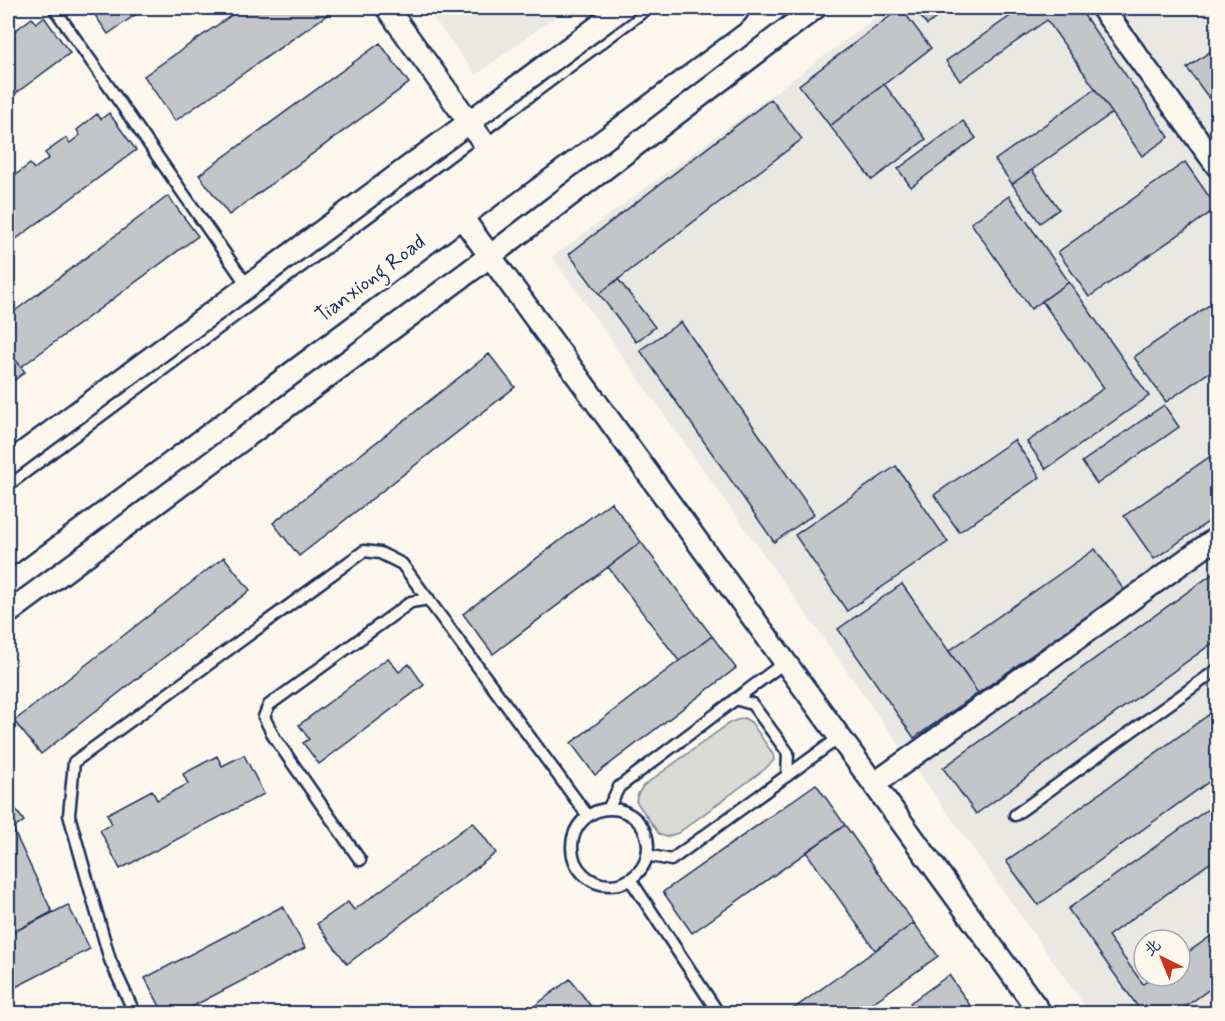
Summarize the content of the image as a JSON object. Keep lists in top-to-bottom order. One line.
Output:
{"streets":{"main road":["Tianxiong Road"]},"north":"top left"}
